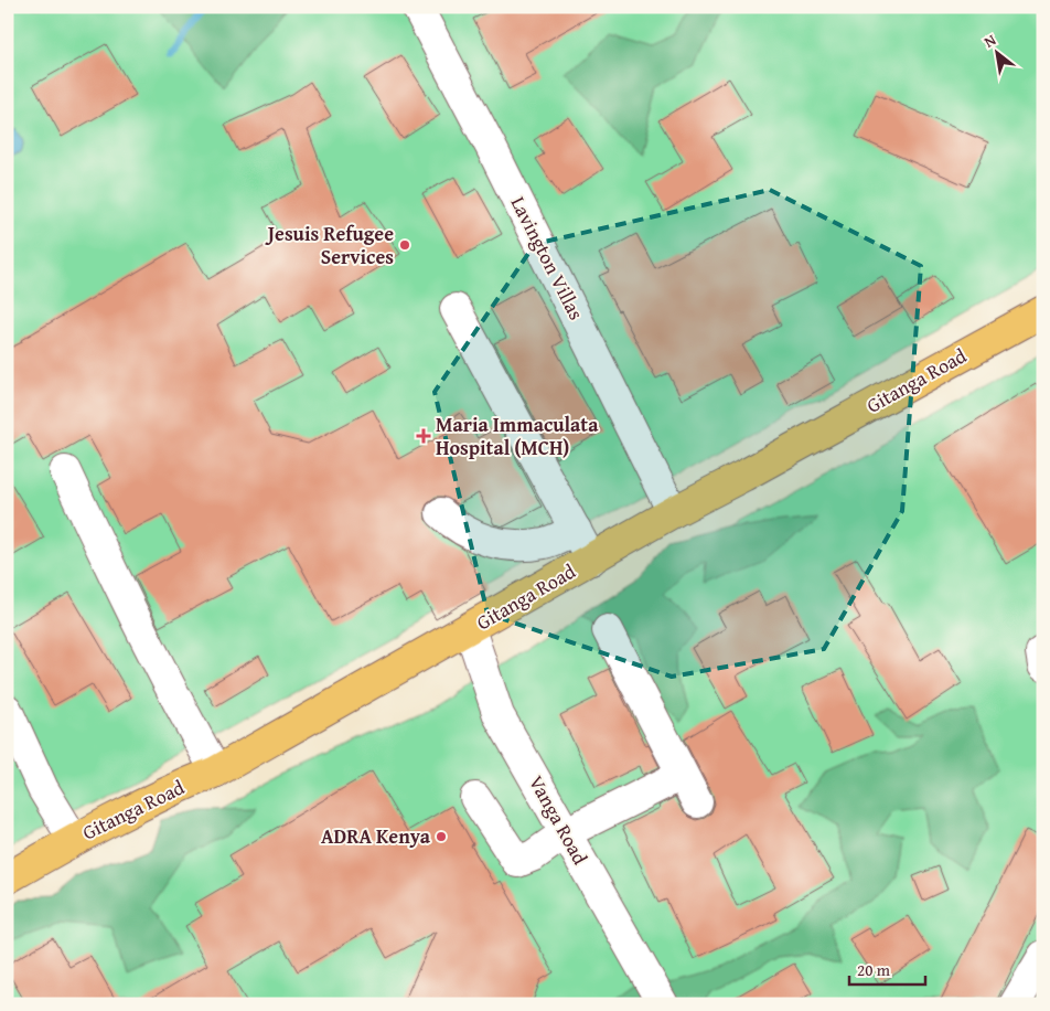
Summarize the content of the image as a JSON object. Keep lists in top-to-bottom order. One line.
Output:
{"streets":{"main road":["Gitanga Road"],"street":["Lavington Villas","Vanga Road"]},"crossings":[["Lavington Villas","Gitanga Road"],["Gitanga Road","Vanga Road"]],"places":{"other":["Jesuis Refugee Services","ADRA Kenya"],"health":["Maria Immaculata Hospital (MCH)"]},"scale_bar":"20 m","north":"top left"}
